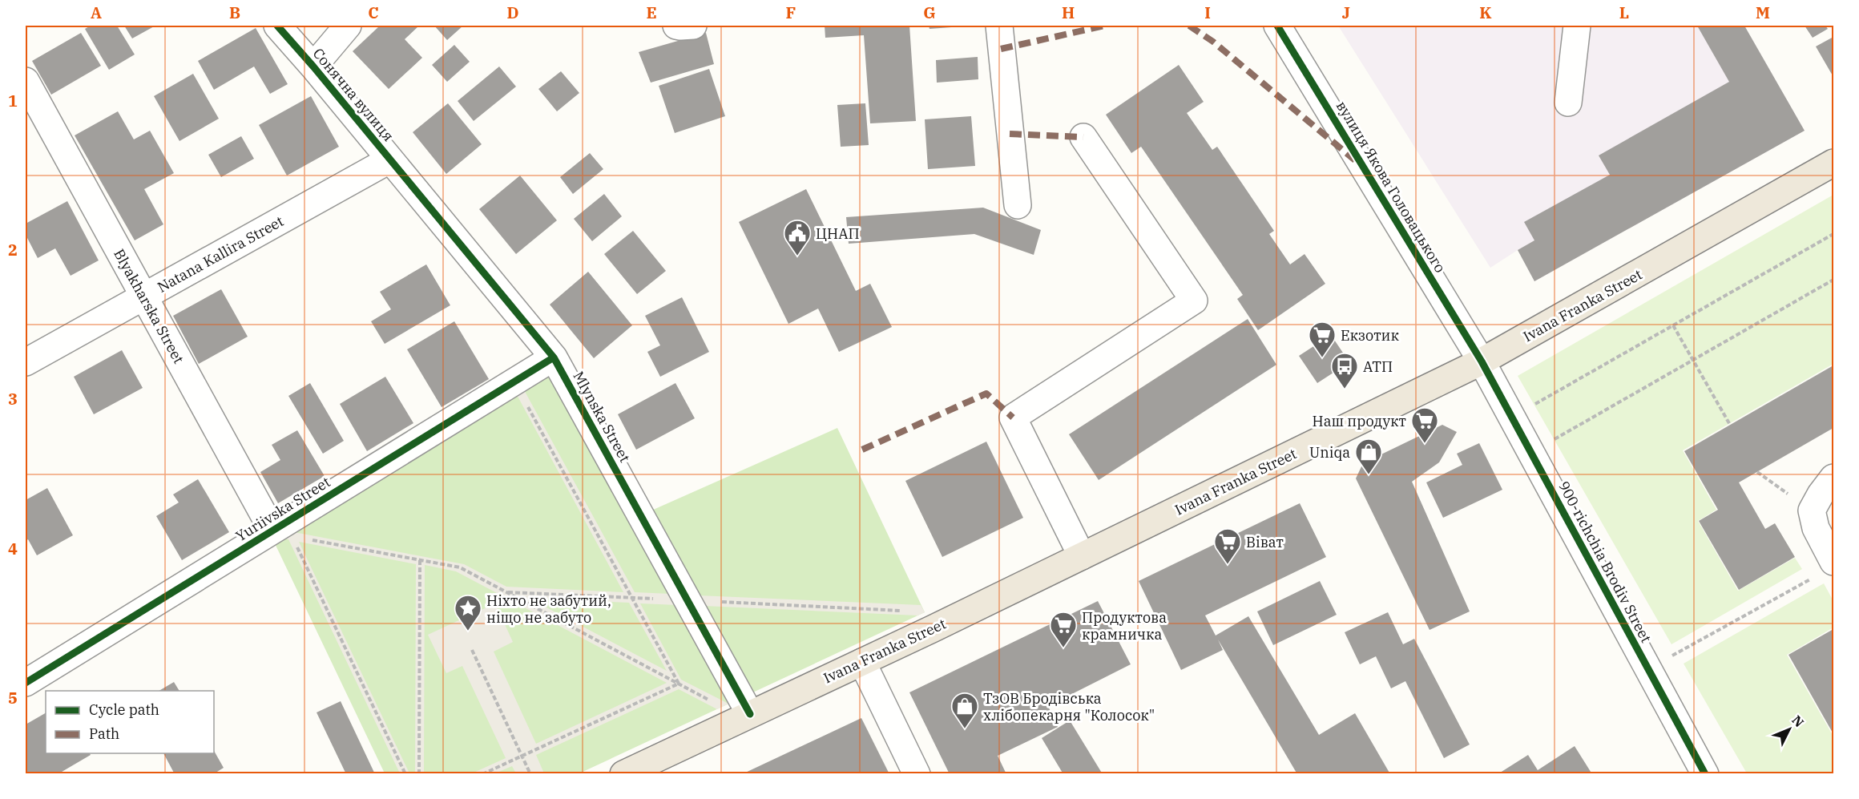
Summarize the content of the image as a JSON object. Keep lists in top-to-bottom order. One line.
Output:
{"streets":{"main road":["Ivana Franka Street"],"street":["Сонячна вулиця","вулиця Якова Головацького","Natana Kallira Street","Blyakharska Street","Mlynska Street","Yuriivska Street","900-richchia Brodiv Street"]},"crossings":[["Сонячна вулиця","Natana Kallira Street"],["Сонячна вулиця","Mlynska Street"],["вулиця Якова Головацького","Ivana Franka Street"],["вулиця Якова Головацького","900-richchia Brodiv Street"],["Natana Kallira Street","Blyakharska Street"],["Natana Kallira Street","Mlynska Street"],["Ivana Franka Street","Mlynska Street"],["Ivana Franka Street","900-richchia Brodiv Street"],["Blyakharska Street","Yuriivska Street"],["Mlynska Street","Yuriivska Street"]],"places":{"public building":["ЦНАП"],"supermarket":["Екзотик","Наш продукт","Віват","Продуктова крамничка"],"bus stop":["АТП"],"shop":["Uniqa","ТзОВ Бродівська хлібопекарня \"Колосок\""],"place":["Ніхто не забутий, ніщо не забуто"]},"legend":["Cycle path","Path"],"north":"top right","grid":{"columns":["A","B","C","D","E","F","G","H","I","J","K","L","M"],"rows":["1","2","3","4","5"]}}
